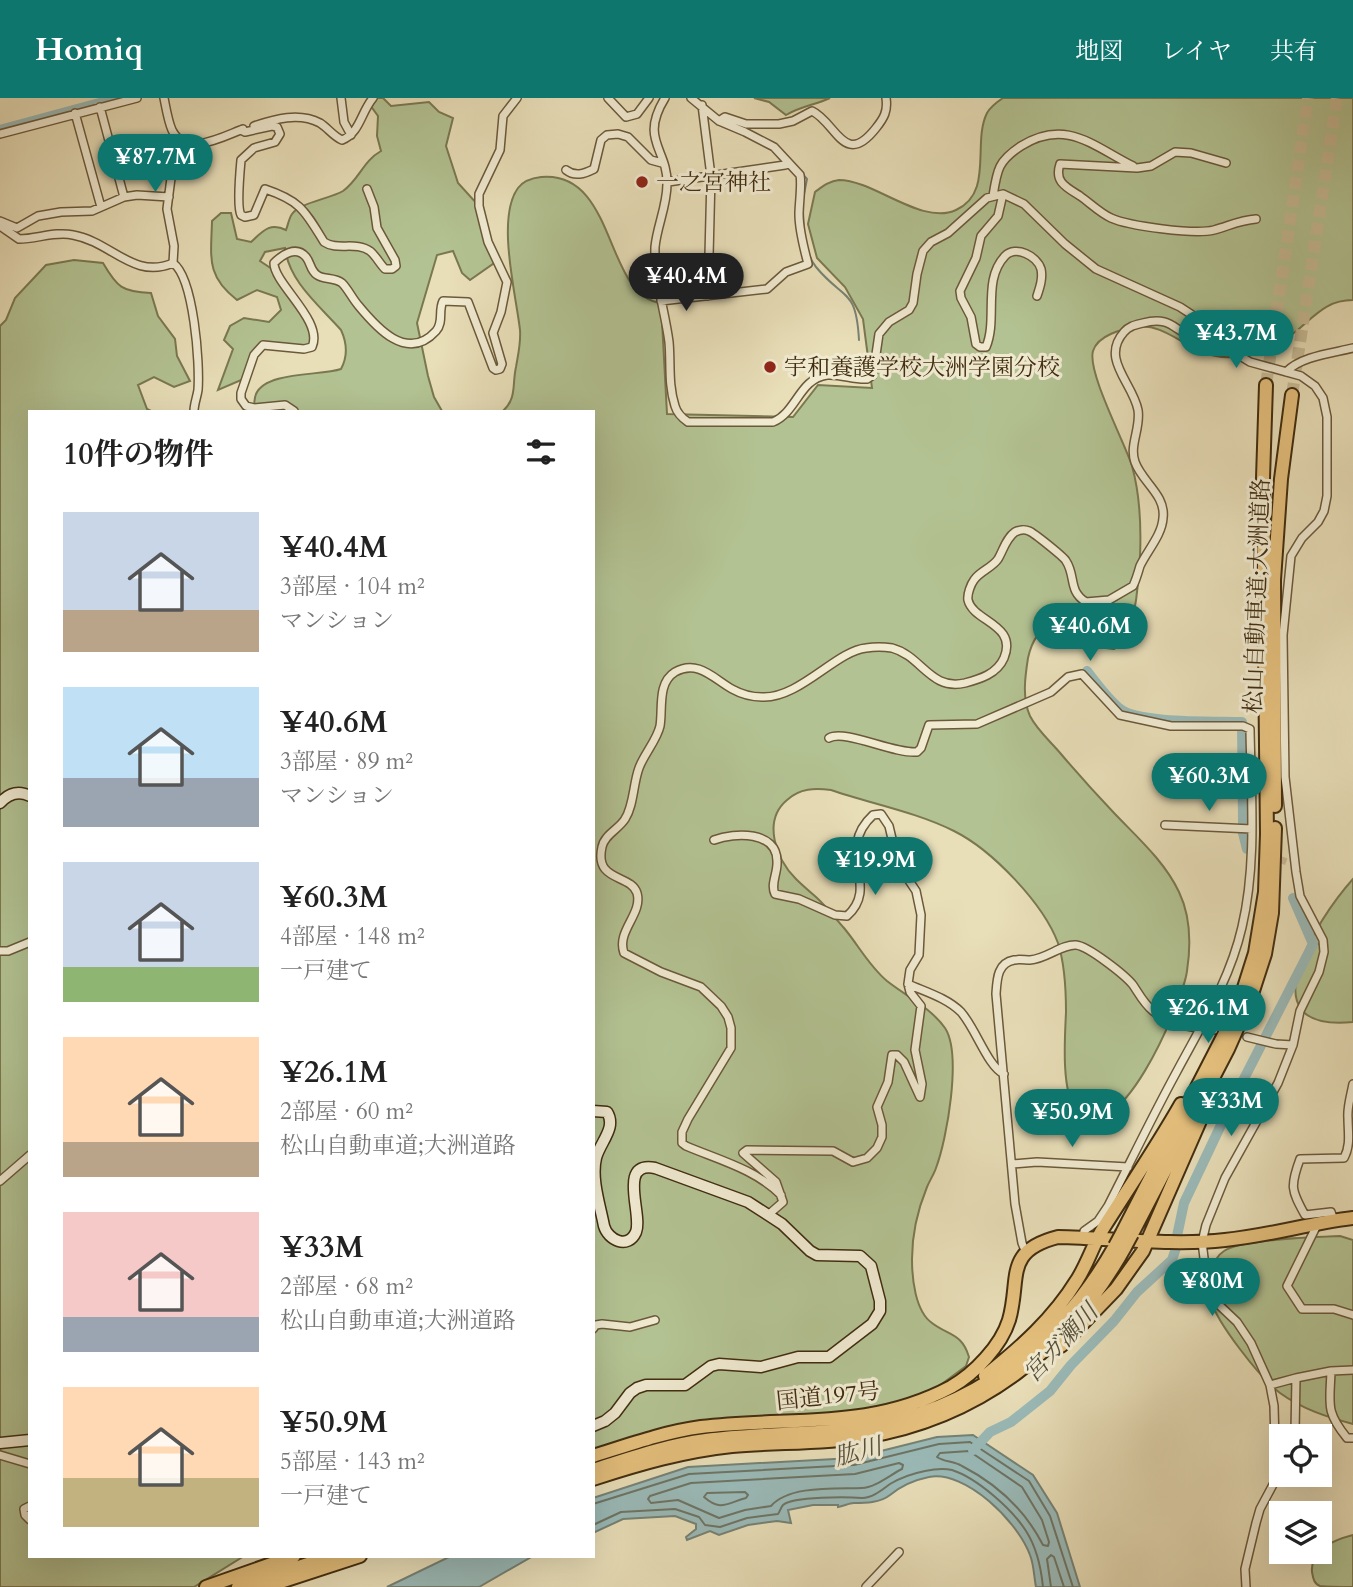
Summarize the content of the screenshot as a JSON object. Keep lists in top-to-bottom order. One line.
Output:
{"streets":{"highway":["松山自動車道;大洲道路","国道197号"]},"water":["宮ガ瀬川","肱川"],"places":["一之宮神社","宇和養護学校大洲学園分校"],"page":{"header":"Homiq","nav":["地図","レイヤ","共有"],"price":["¥87.7M","¥40.4M","¥43.7M","¥40.6M","¥60.3M","¥19.9M","¥26.1M","¥33M","¥50.9M","¥80M"],"heading":"10件の物件","list":[{"name":"¥40.4M","note":"3部屋 · 104 m² · マンション"},{"name":"¥40.6M","note":"3部屋 · 89 m² · マンション"},{"name":"¥60.3M","note":"4部屋 · 148 m² · 一戸建て"},{"name":"¥26.1M","note":"2部屋 · 60 m² · 松山自動車道;大洲道路"},{"name":"¥33M","note":"2部屋 · 68 m² · 松山自動車道;大洲道路"},{"name":"¥50.9M","note":"5部屋 · 143 m² · 一戸建て"}]}}
